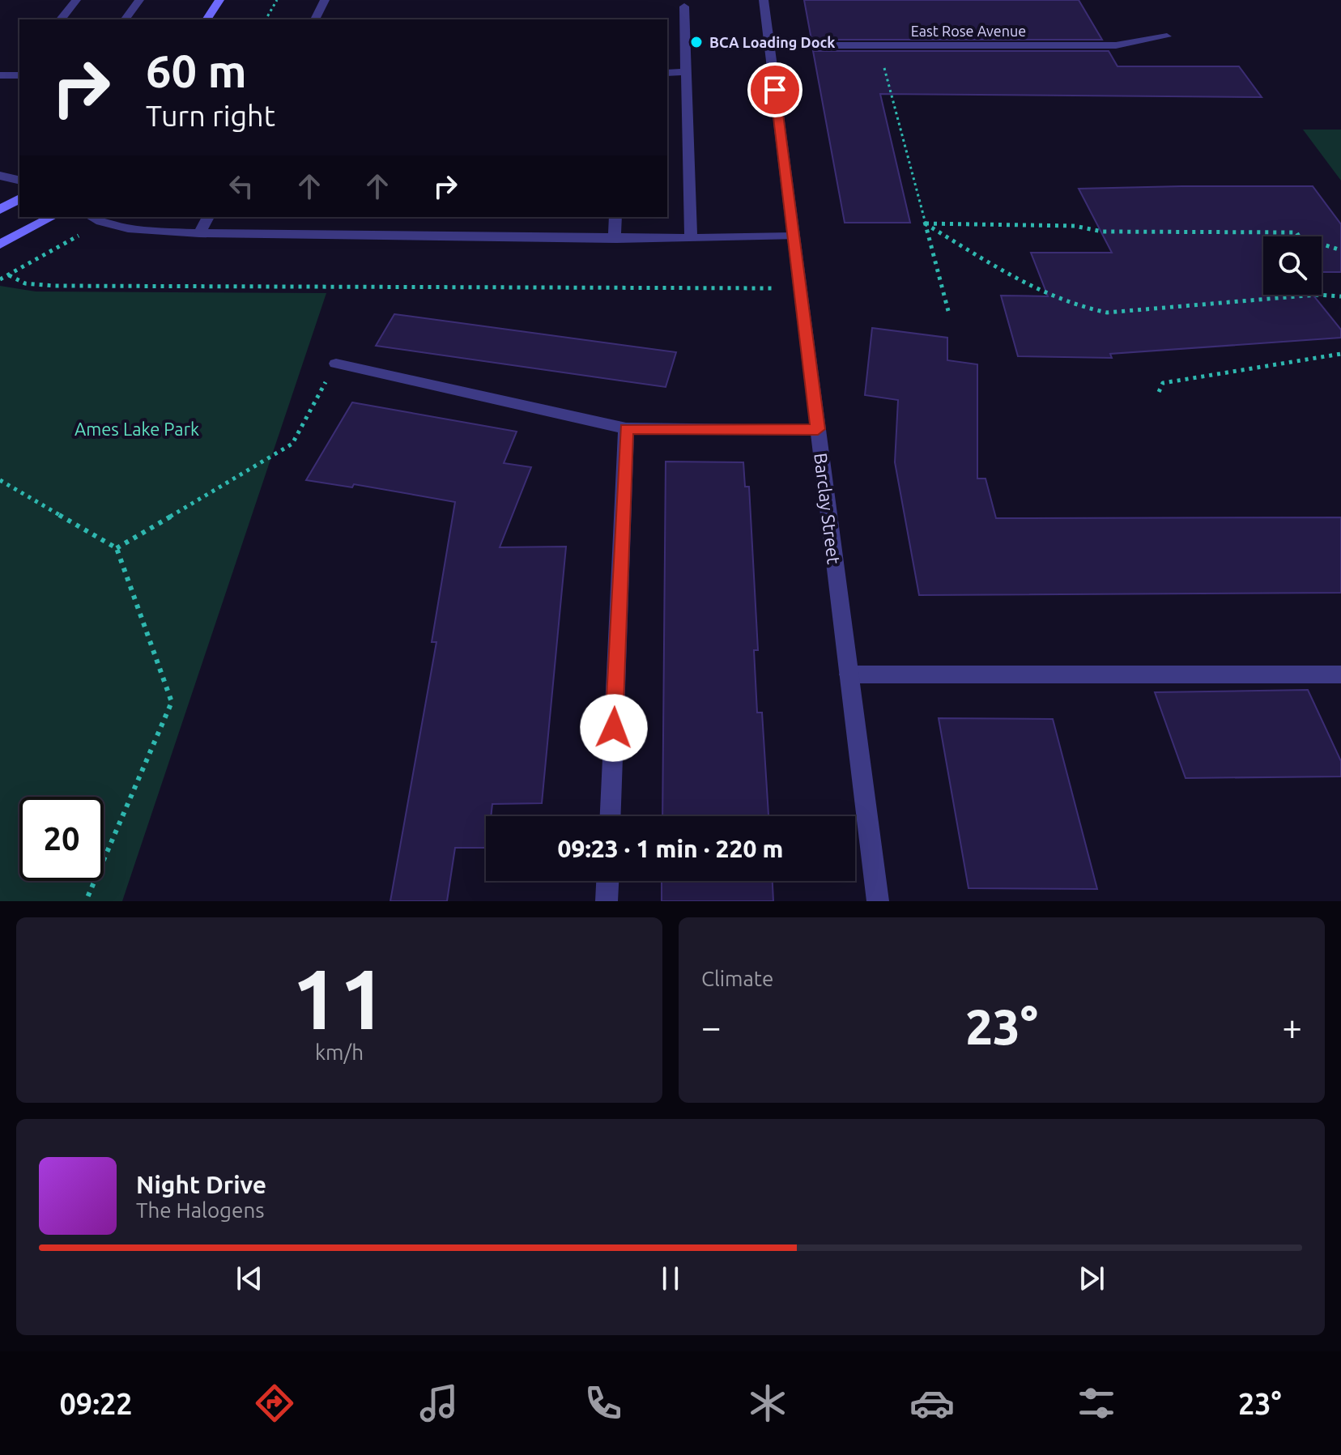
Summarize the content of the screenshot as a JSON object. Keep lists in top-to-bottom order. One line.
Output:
{"streets":{"street":["East Rose Avenue","Barclay Street"]},"crossings":[["East Rose Avenue","Barclay Street"]],"parks":["Ames Lake Park"],"places":["BCA Loading Dock"],"page":{"turn":["60 m","Turn right"],"limit":"20","trip":"09:23 · 1 min · 220 m","tile":[["11","km/h"],"Climate"],"heat":["−","23°","+"],"song":["Night Drive","The Halogens"],"tabs":["09:22","23°"]}}
